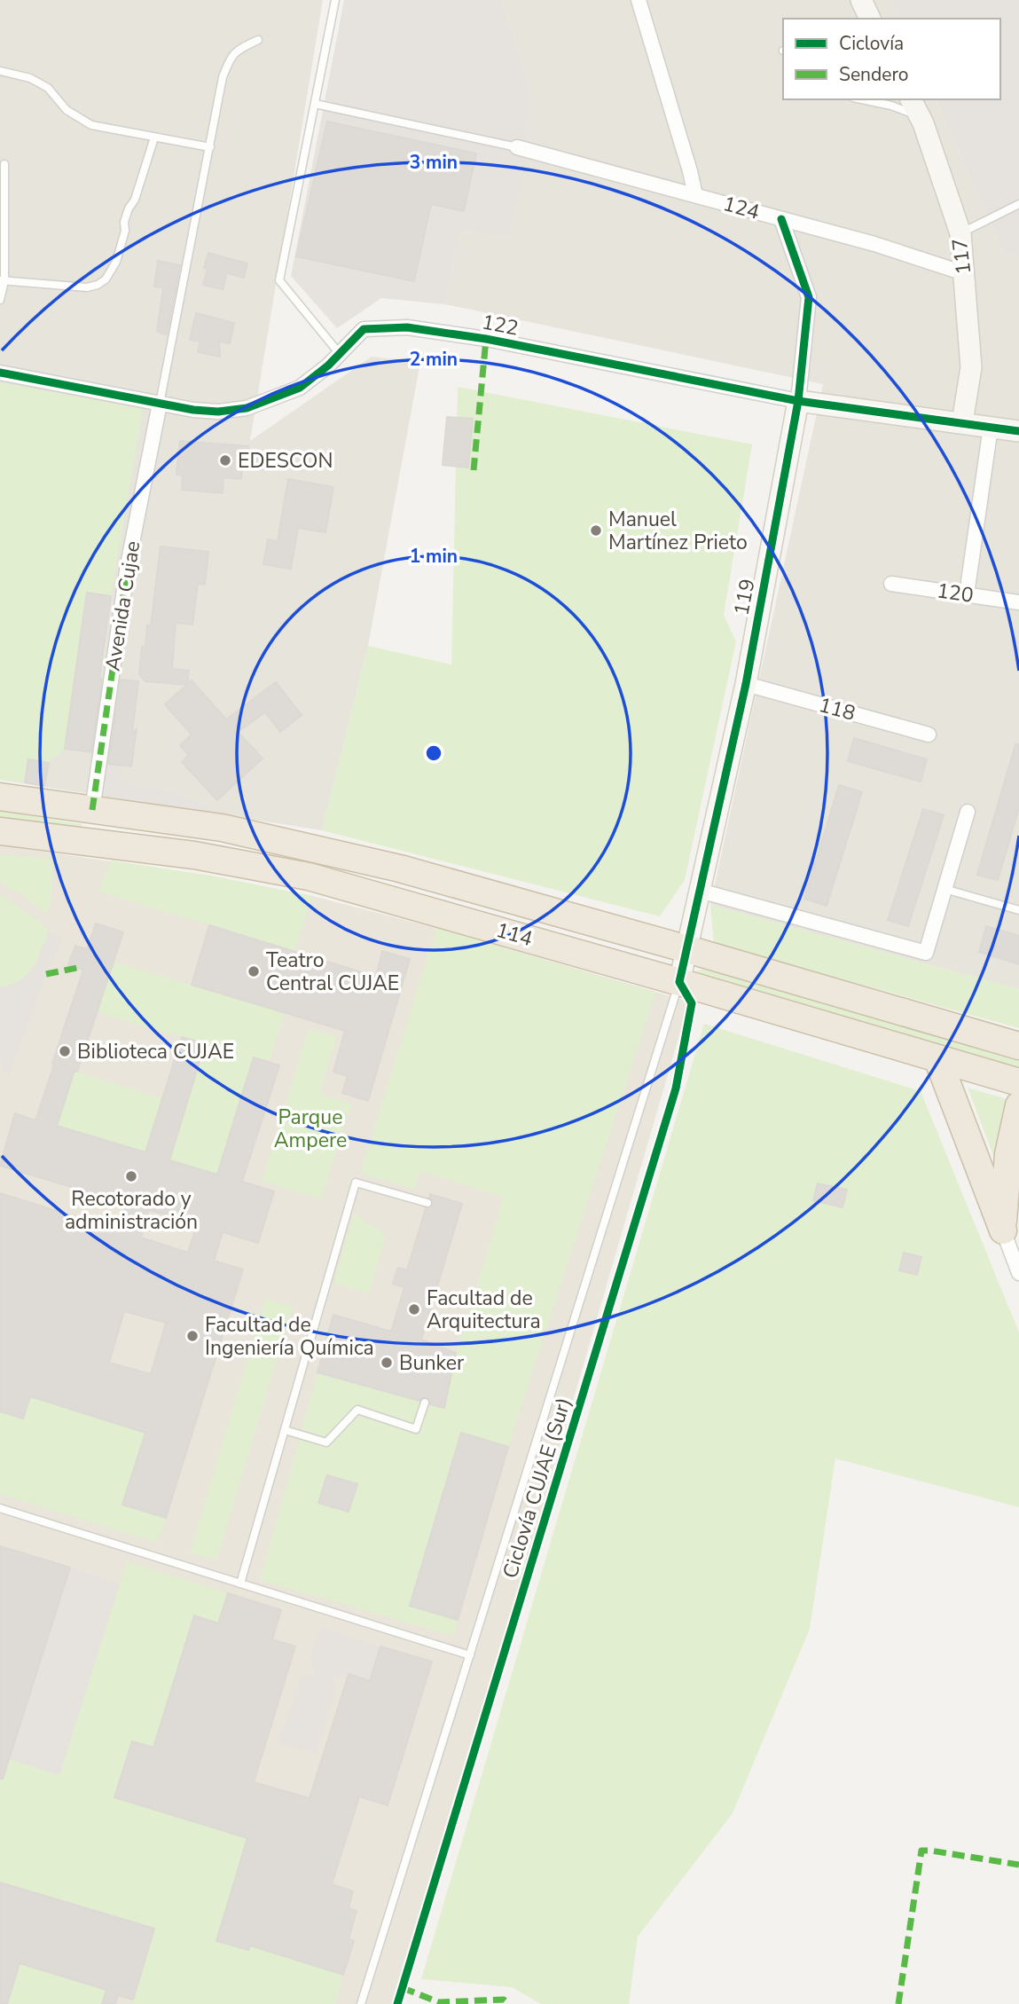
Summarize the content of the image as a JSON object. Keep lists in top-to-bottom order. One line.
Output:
{"streets":{"highway":["114"],"street":["124","117","122","120","119","Avenida Cujae","118"],"cycle path":["Ciclovía CUJAE (Sur)"]},"crossings":[["124","117"],["124","119"],["117","122"],["122","119"],["122","Avenida Cujae"],["119","118"],["119","114"],["Avenida Cujae","114"]],"parks":["Parque Ampere"],"places":["EDESCON","Manuel Martínez Prieto","Teatro Central CUJAE","Biblioteca CUJAE","Recotorado y administración","Facultad de Arquitectura","Facultad de Ingeniería Química","Bunker"],"legend":["Ciclovía","Sendero"],"rings":["3 min","2 min","1 min"]}
